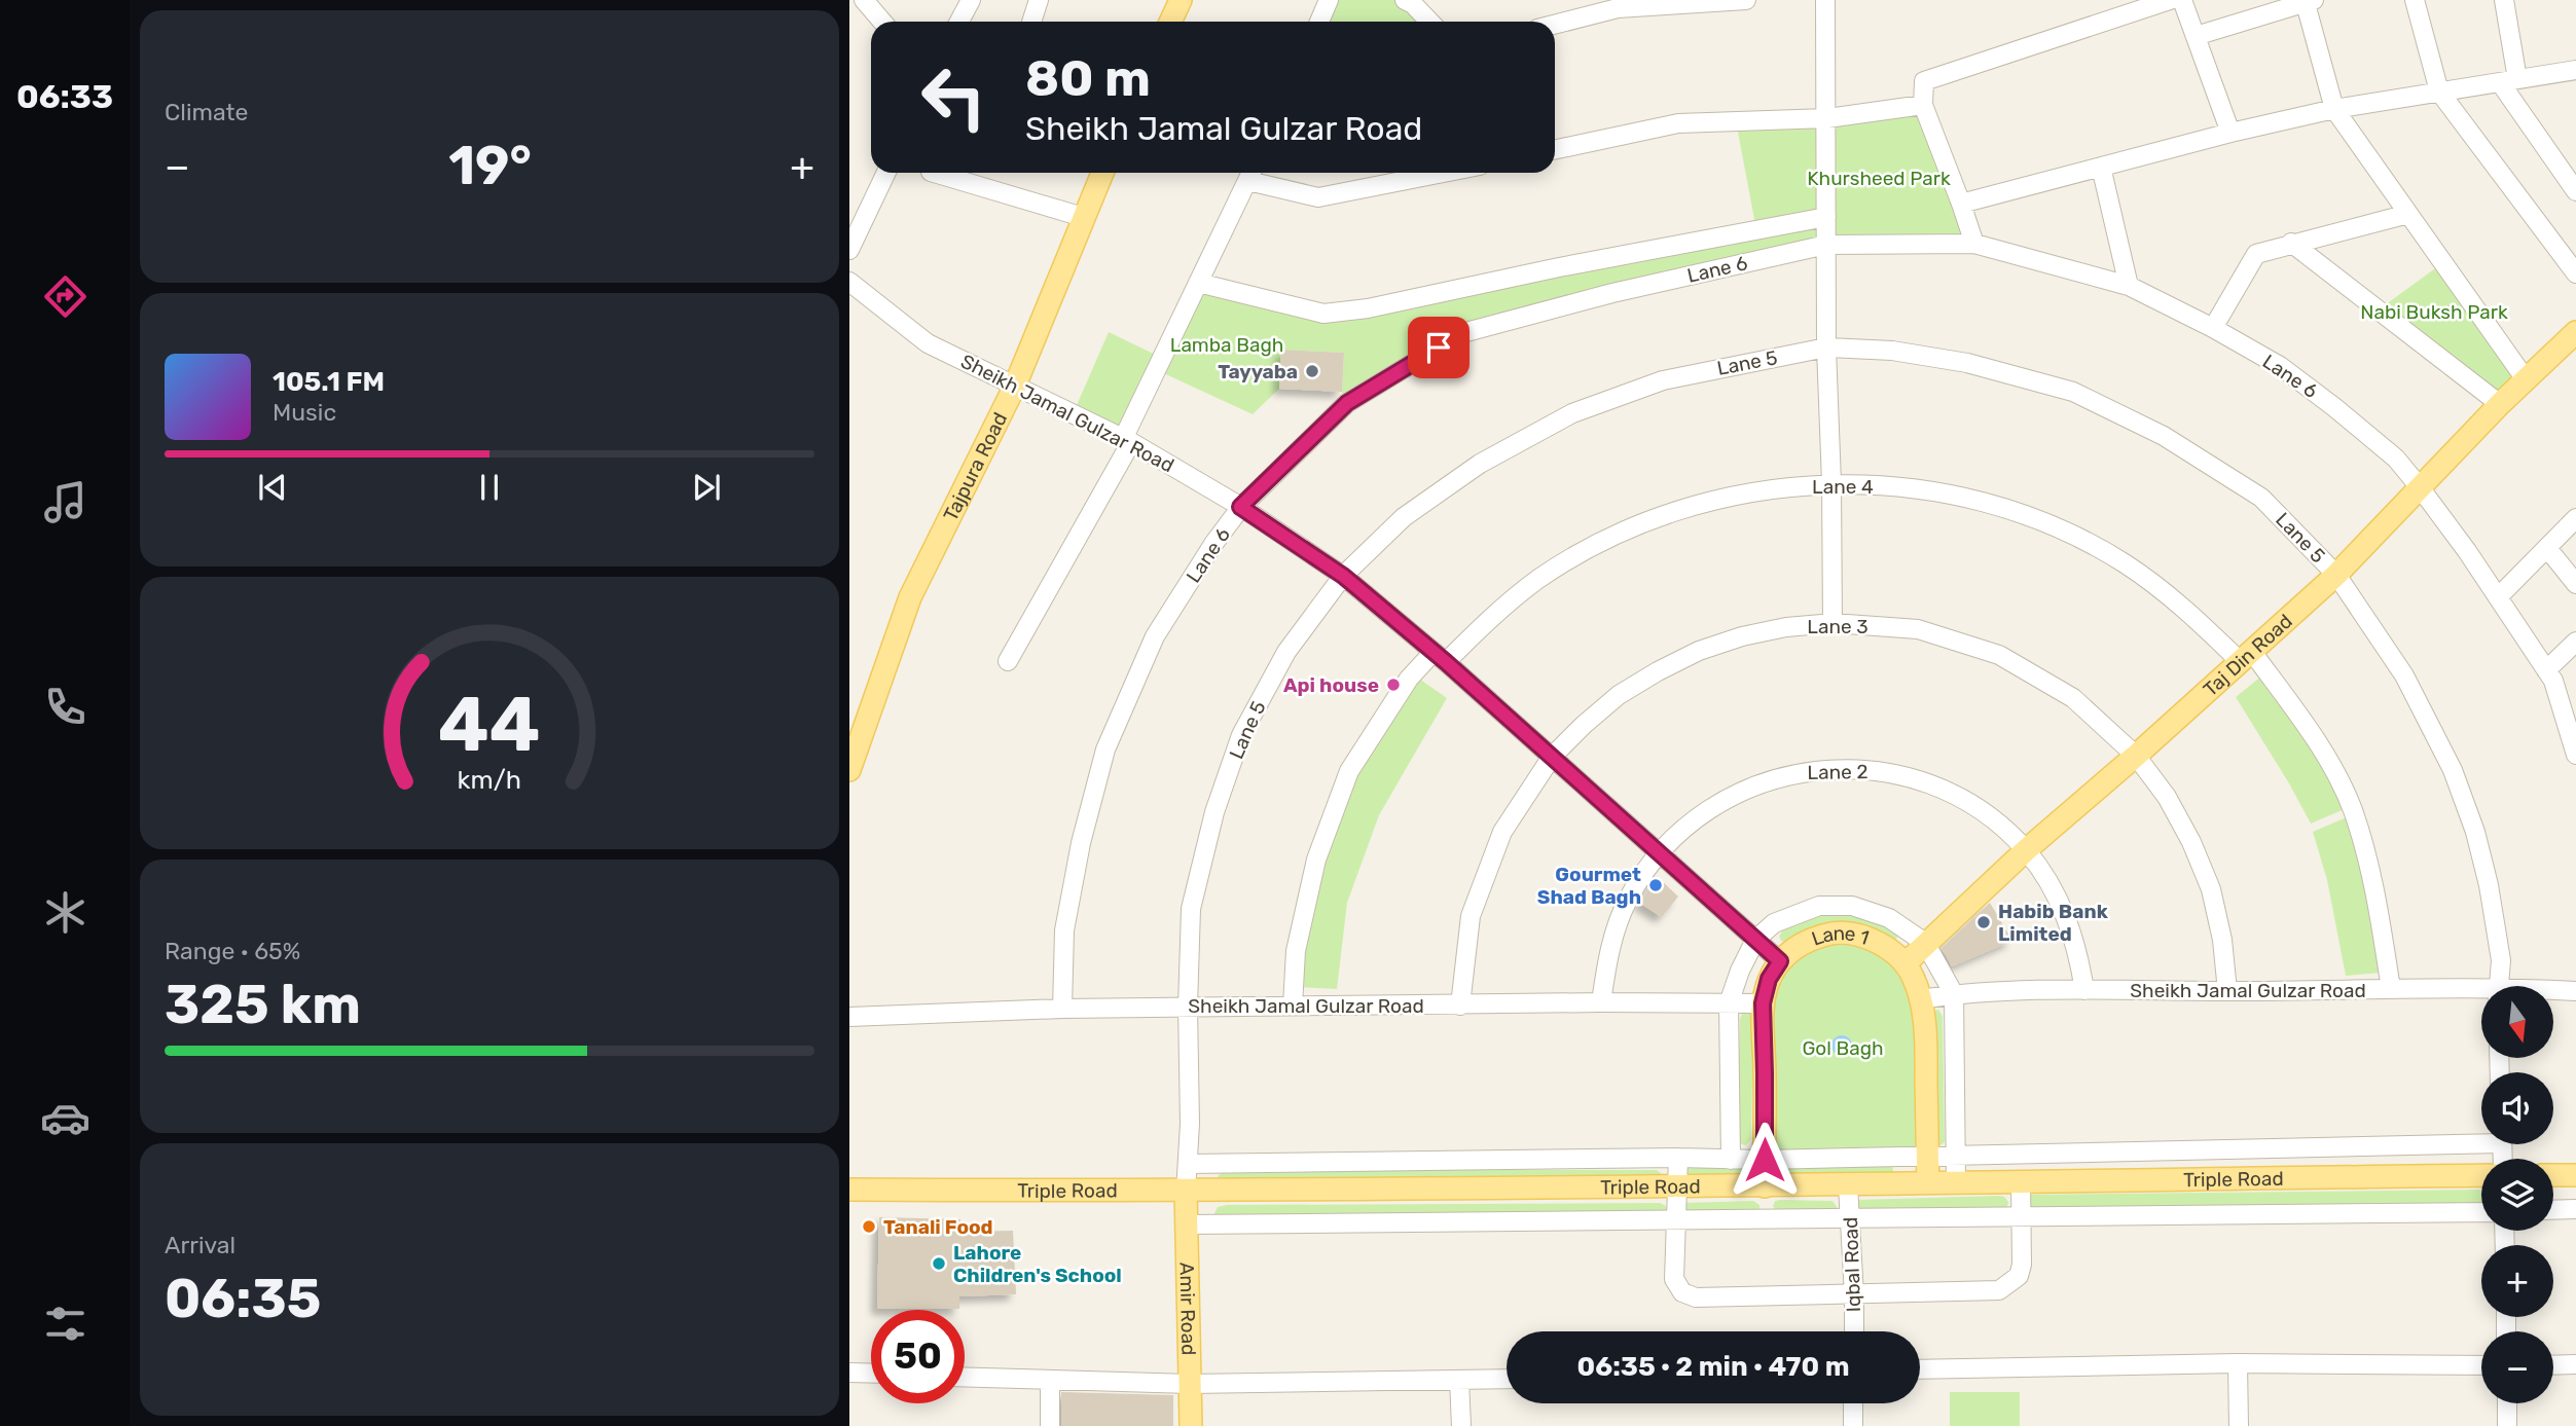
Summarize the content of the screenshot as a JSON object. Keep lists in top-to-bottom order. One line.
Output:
{"streets":{"main road":["Tajpura Road","Taj Din Road","Lane 1","Triple Road","Amir Road"],"street":["Lane 6","Lane 5","Sheikh Jamal Gulzar Road","Lane 4","Lane 3","Lane 2","Iqbal Road"]},"crossings":[["Lane 6","Sheikh Jamal Gulzar Road"],["Lane 6","Taj Din Road"],["Lane 5","Sheikh Jamal Gulzar Road"],["Lane 5","Taj Din Road"],["Lane 5","Triple Road"],["Lane 5","Amir Road"],["Sheikh Jamal Gulzar Road","Tajpura Road"],["Sheikh Jamal Gulzar Road","Lane 4"],["Sheikh Jamal Gulzar Road","Lane 3"],["Sheikh Jamal Gulzar Road","Lane 2"],["Sheikh Jamal Gulzar Road","Lane 1"],["Lane 4","Taj Din Road"],["Lane 3","Taj Din Road"],["Taj Din Road","Lane 2"],["Taj Din Road","Lane 1"],["Lane 1","Triple Road"],["Triple Road","Iqbal Road"],["Triple Road","Amir Road"]],"parks":["Khursheed Park","Nabi Buksh Park","Lamba Bagh","Gol Bagh"],"places":["Tayyaba","Api house","Gourmet Shad Bagh","Habib Bank Limited","Tanali Food","Lahore Children's School"],"north":"bottom","page":{"tabs":"06:33","tile":["Climate",["Range · 65%","325 km"],["Arrival","06:35"]],"turn":["80 m","Sheikh Jamal Gulzar Road"],"heat":["−","19°","+"],"song":["105.1 FM","Music"],"map_buttons":["+","−"],"limit":"50","trip":"06:35 · 2 min · 470 m","gauge":["44","km/h"]}}
